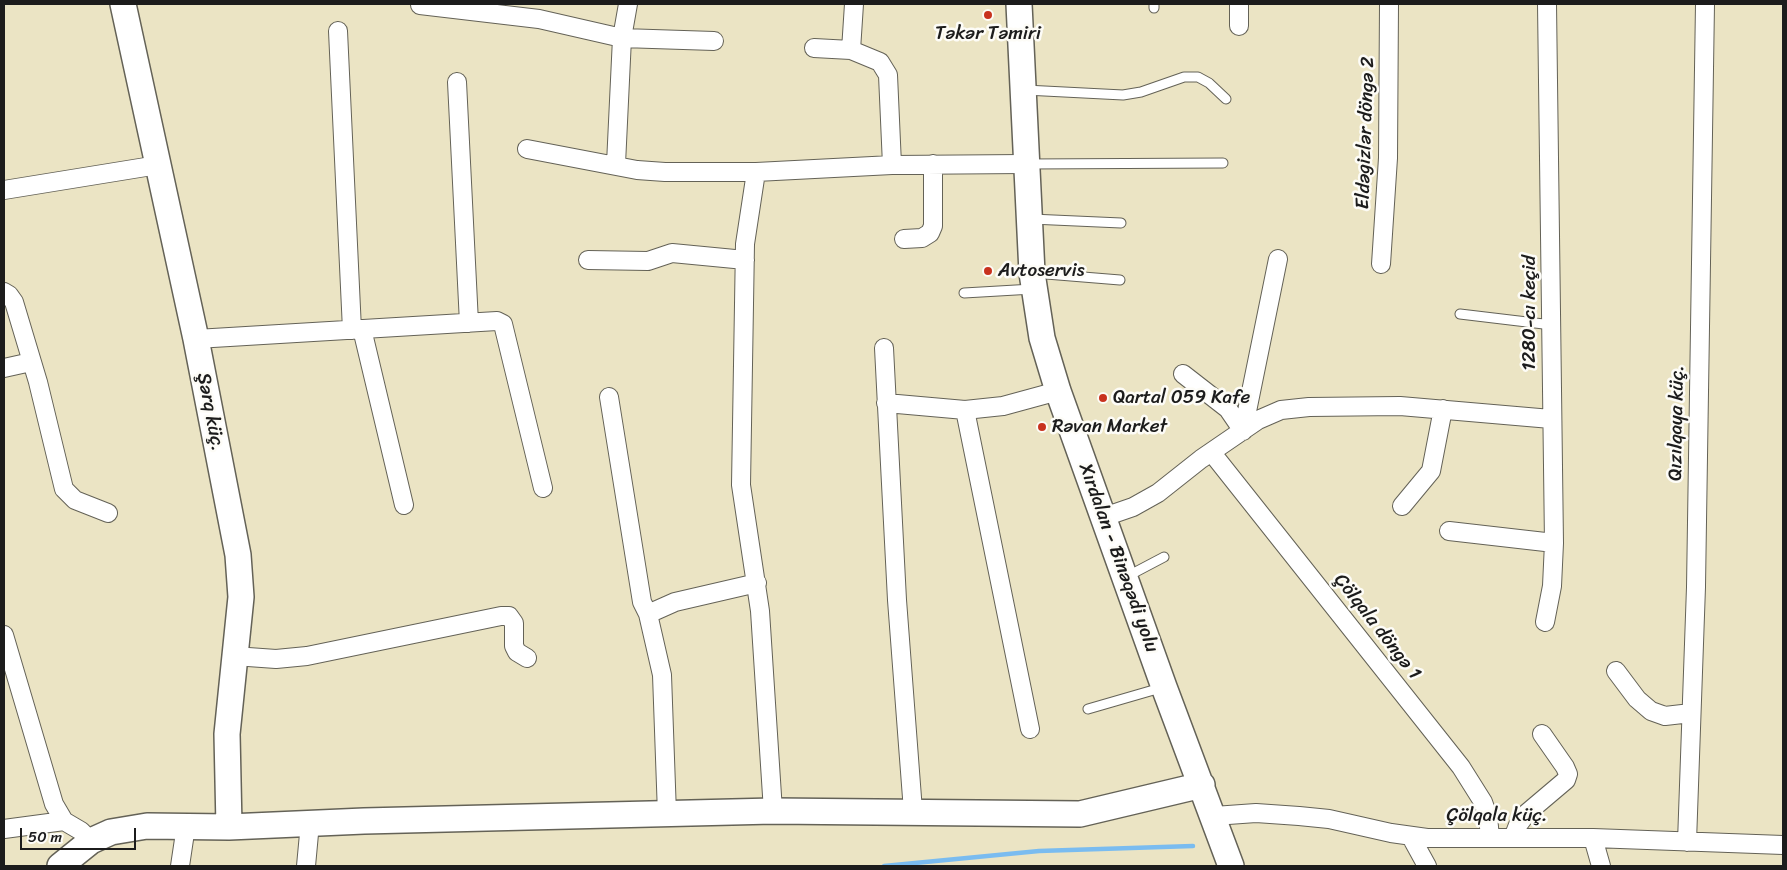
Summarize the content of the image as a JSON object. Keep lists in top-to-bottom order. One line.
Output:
{"streets":{"street":["Eldəgizlər döngə 2","1280-cı keçid","Şərq küç.","Qızılqaya küç.","Xırdalan - Binəqədi yolu","Çölqala döngə 1","Çölqala küç."]},"crossings":[["Qızılqaya küç.","Çölqala küç."],["Xırdalan - Binəqədi yolu","Çölqala küç."],["Çölqala döngə 1","Çölqala küç."]],"places":["Təkər Təmiri","Avtoservis","Qartal 059 Kafe","Rəvan Market"],"scale_bar":"50 m"}
